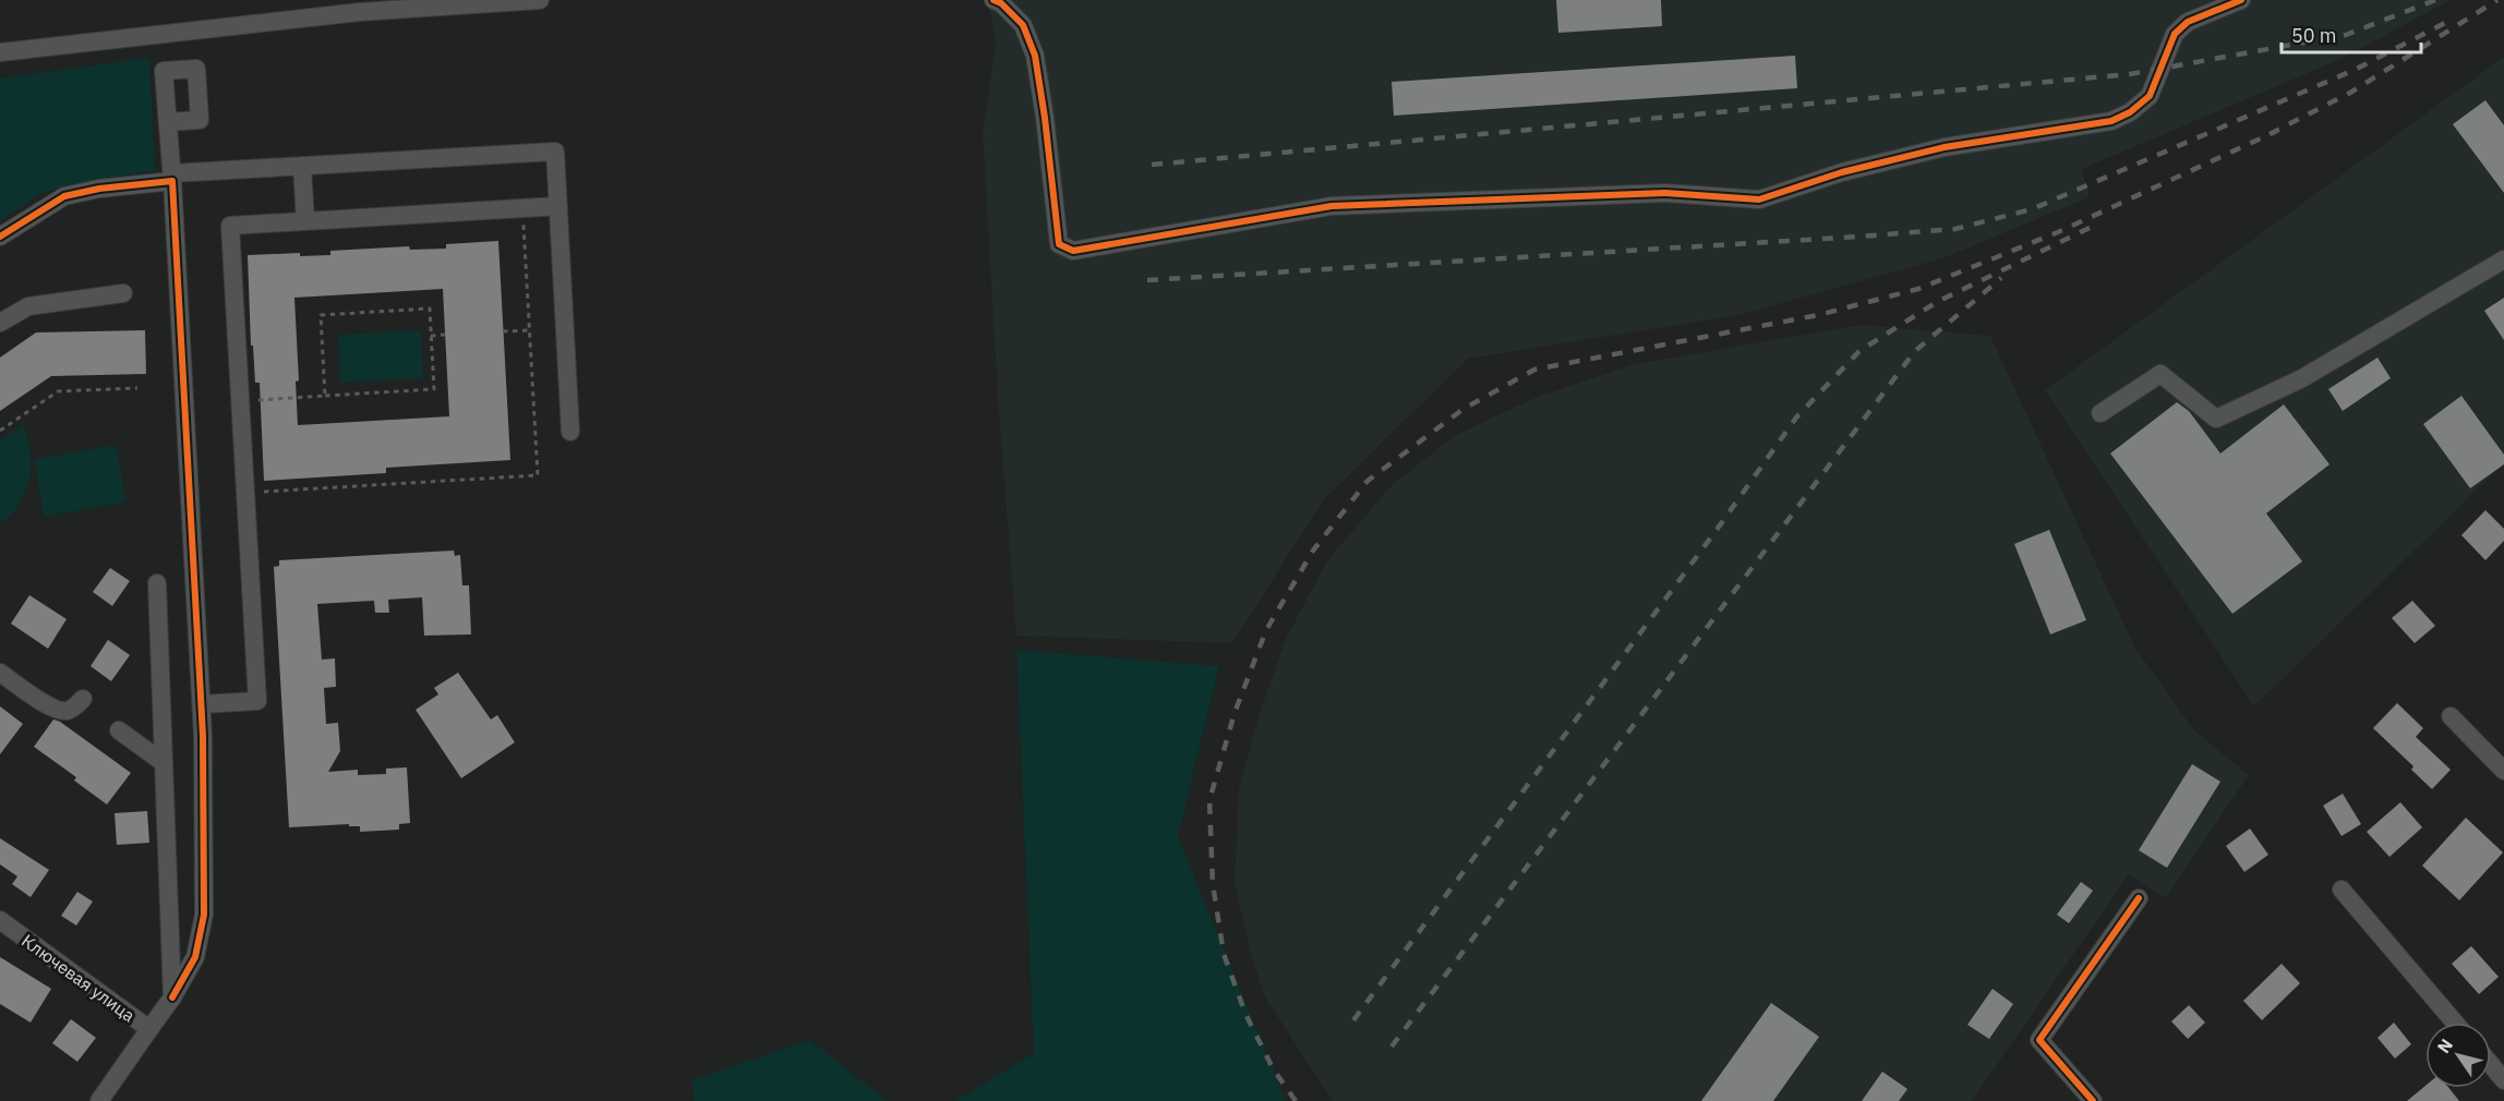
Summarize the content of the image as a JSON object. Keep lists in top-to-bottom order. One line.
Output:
{"streets":{"street":["Ключевая улица"]},"scale_bar":"50 m","north":"top left"}
